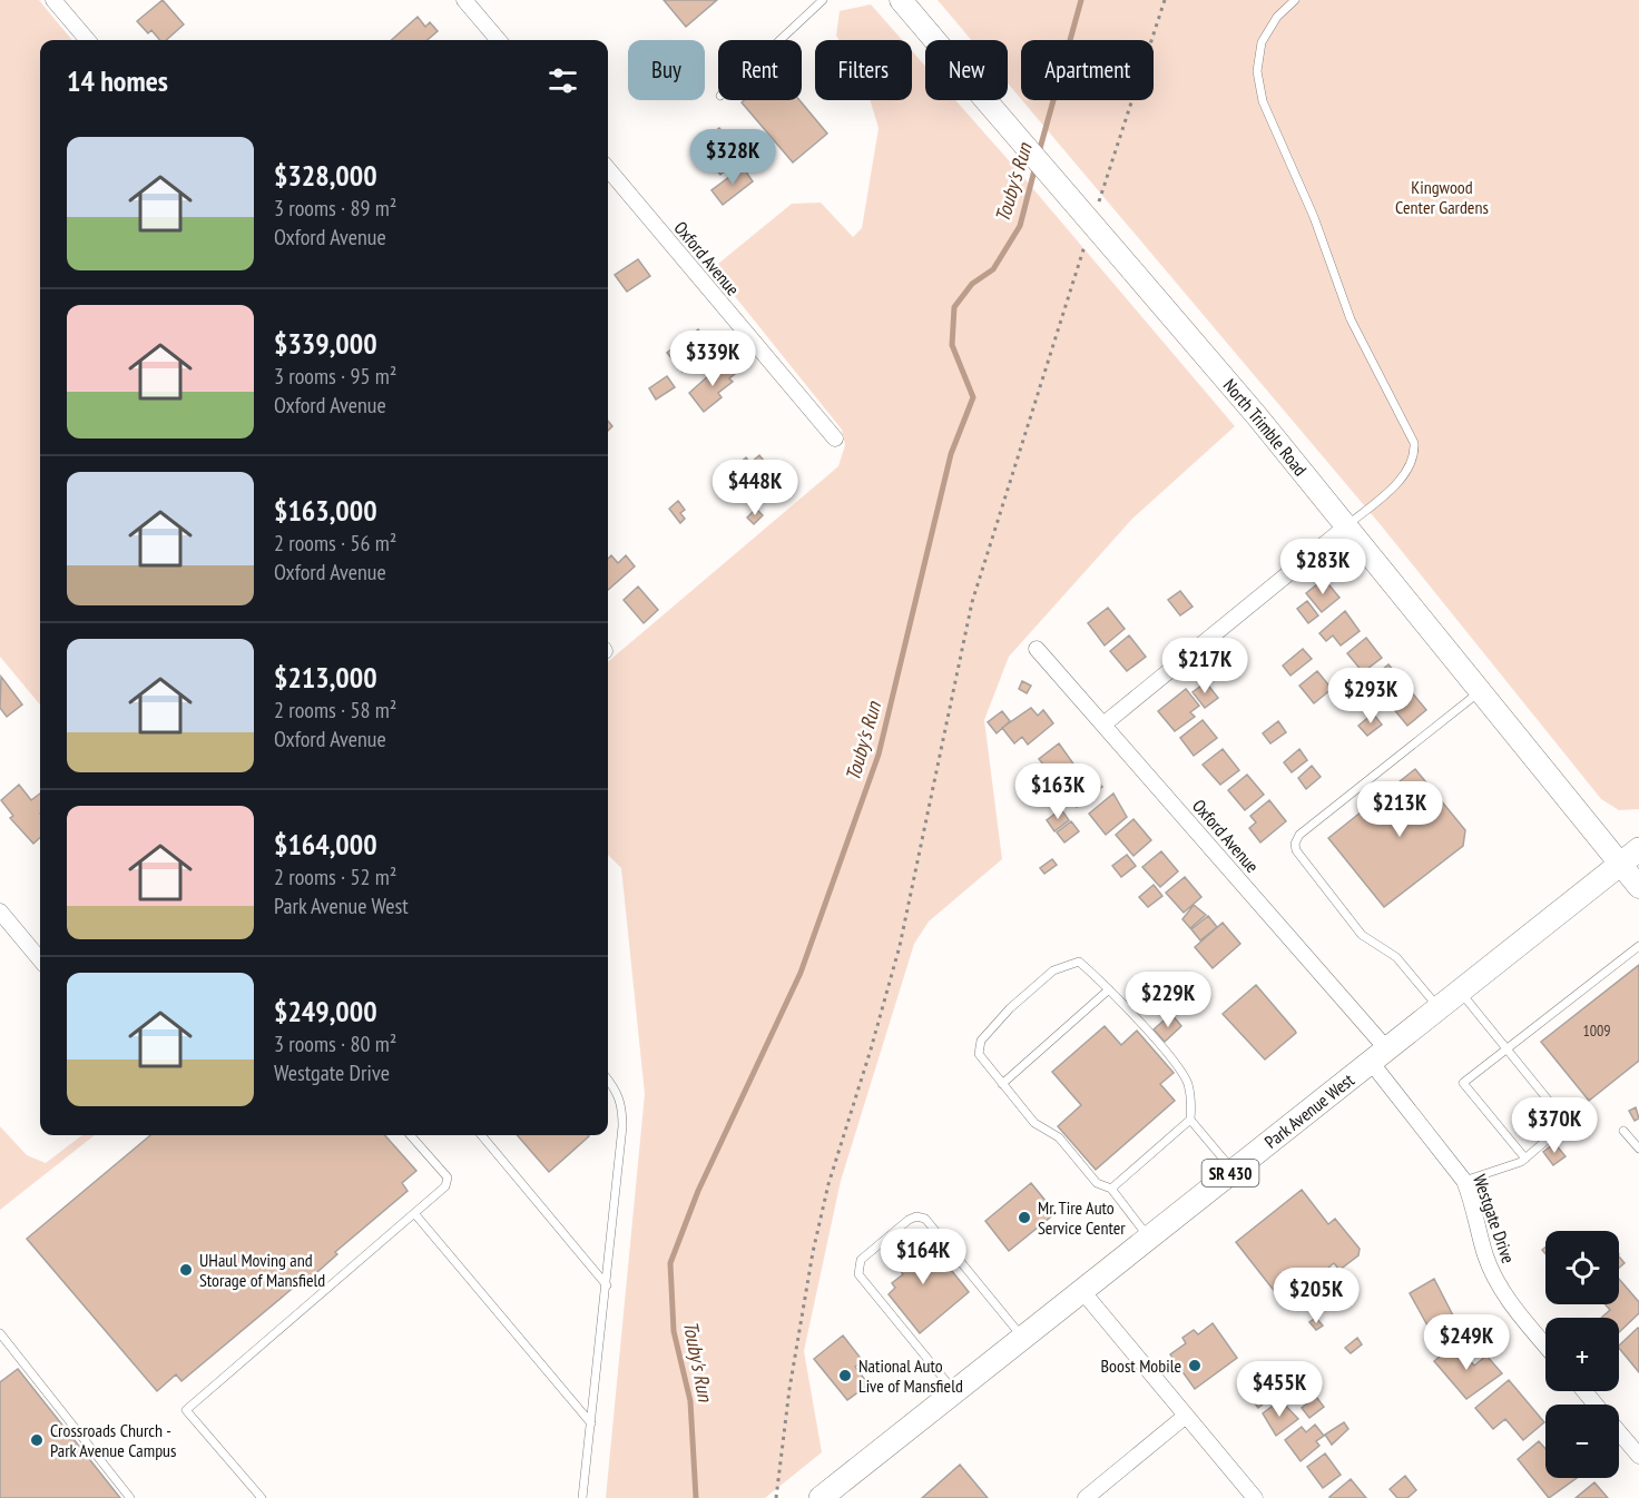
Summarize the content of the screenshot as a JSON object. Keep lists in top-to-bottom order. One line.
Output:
{"streets":{"main road":["North Trimble Road","Park Avenue West","SR 430"],"street":["Oxford Avenue","Westgate Drive"]},"crossings":[["Oxford Avenue","Park Avenue West"],["Oxford Avenue","Westgate Drive"],["North Trimble Road","Park Avenue West"],["Park Avenue West","Westgate Drive"]],"water":["Touby's Run"],"parks":["Kingwood Center Gardens"],"places":["Mr. Tire Auto Service Center","UHaul Moving and Storage of Mansfield","Boost Mobile","National Auto Live of Mansfield","Crossroads Church - Park Avenue Campus"],"house_numbers":["1009"],"page":{"chip":["Buy","Rent","Filters","New","Apartment"],"heading":"14 homes","list":[{"name":"$328,000","note":"3 rooms · 89 m² · Oxford Avenue"},{"name":"$339,000","note":"3 rooms · 95 m² · Oxford Avenue"},{"name":"$163,000","note":"2 rooms · 56 m² · Oxford Avenue"},{"name":"$213,000","note":"2 rooms · 58 m² · Oxford Avenue"},{"name":"$164,000","note":"2 rooms · 52 m² · Park Avenue West"},{"name":"$249,000","note":"3 rooms · 80 m² · Westgate Drive"}],"price":["$328K","$339K","$448K","$283K","$217K","$293K","$163K","$213K","$229K","$370K","$164K","$205K","$249K","$455K"],"map_buttons":["+","−"]}}
